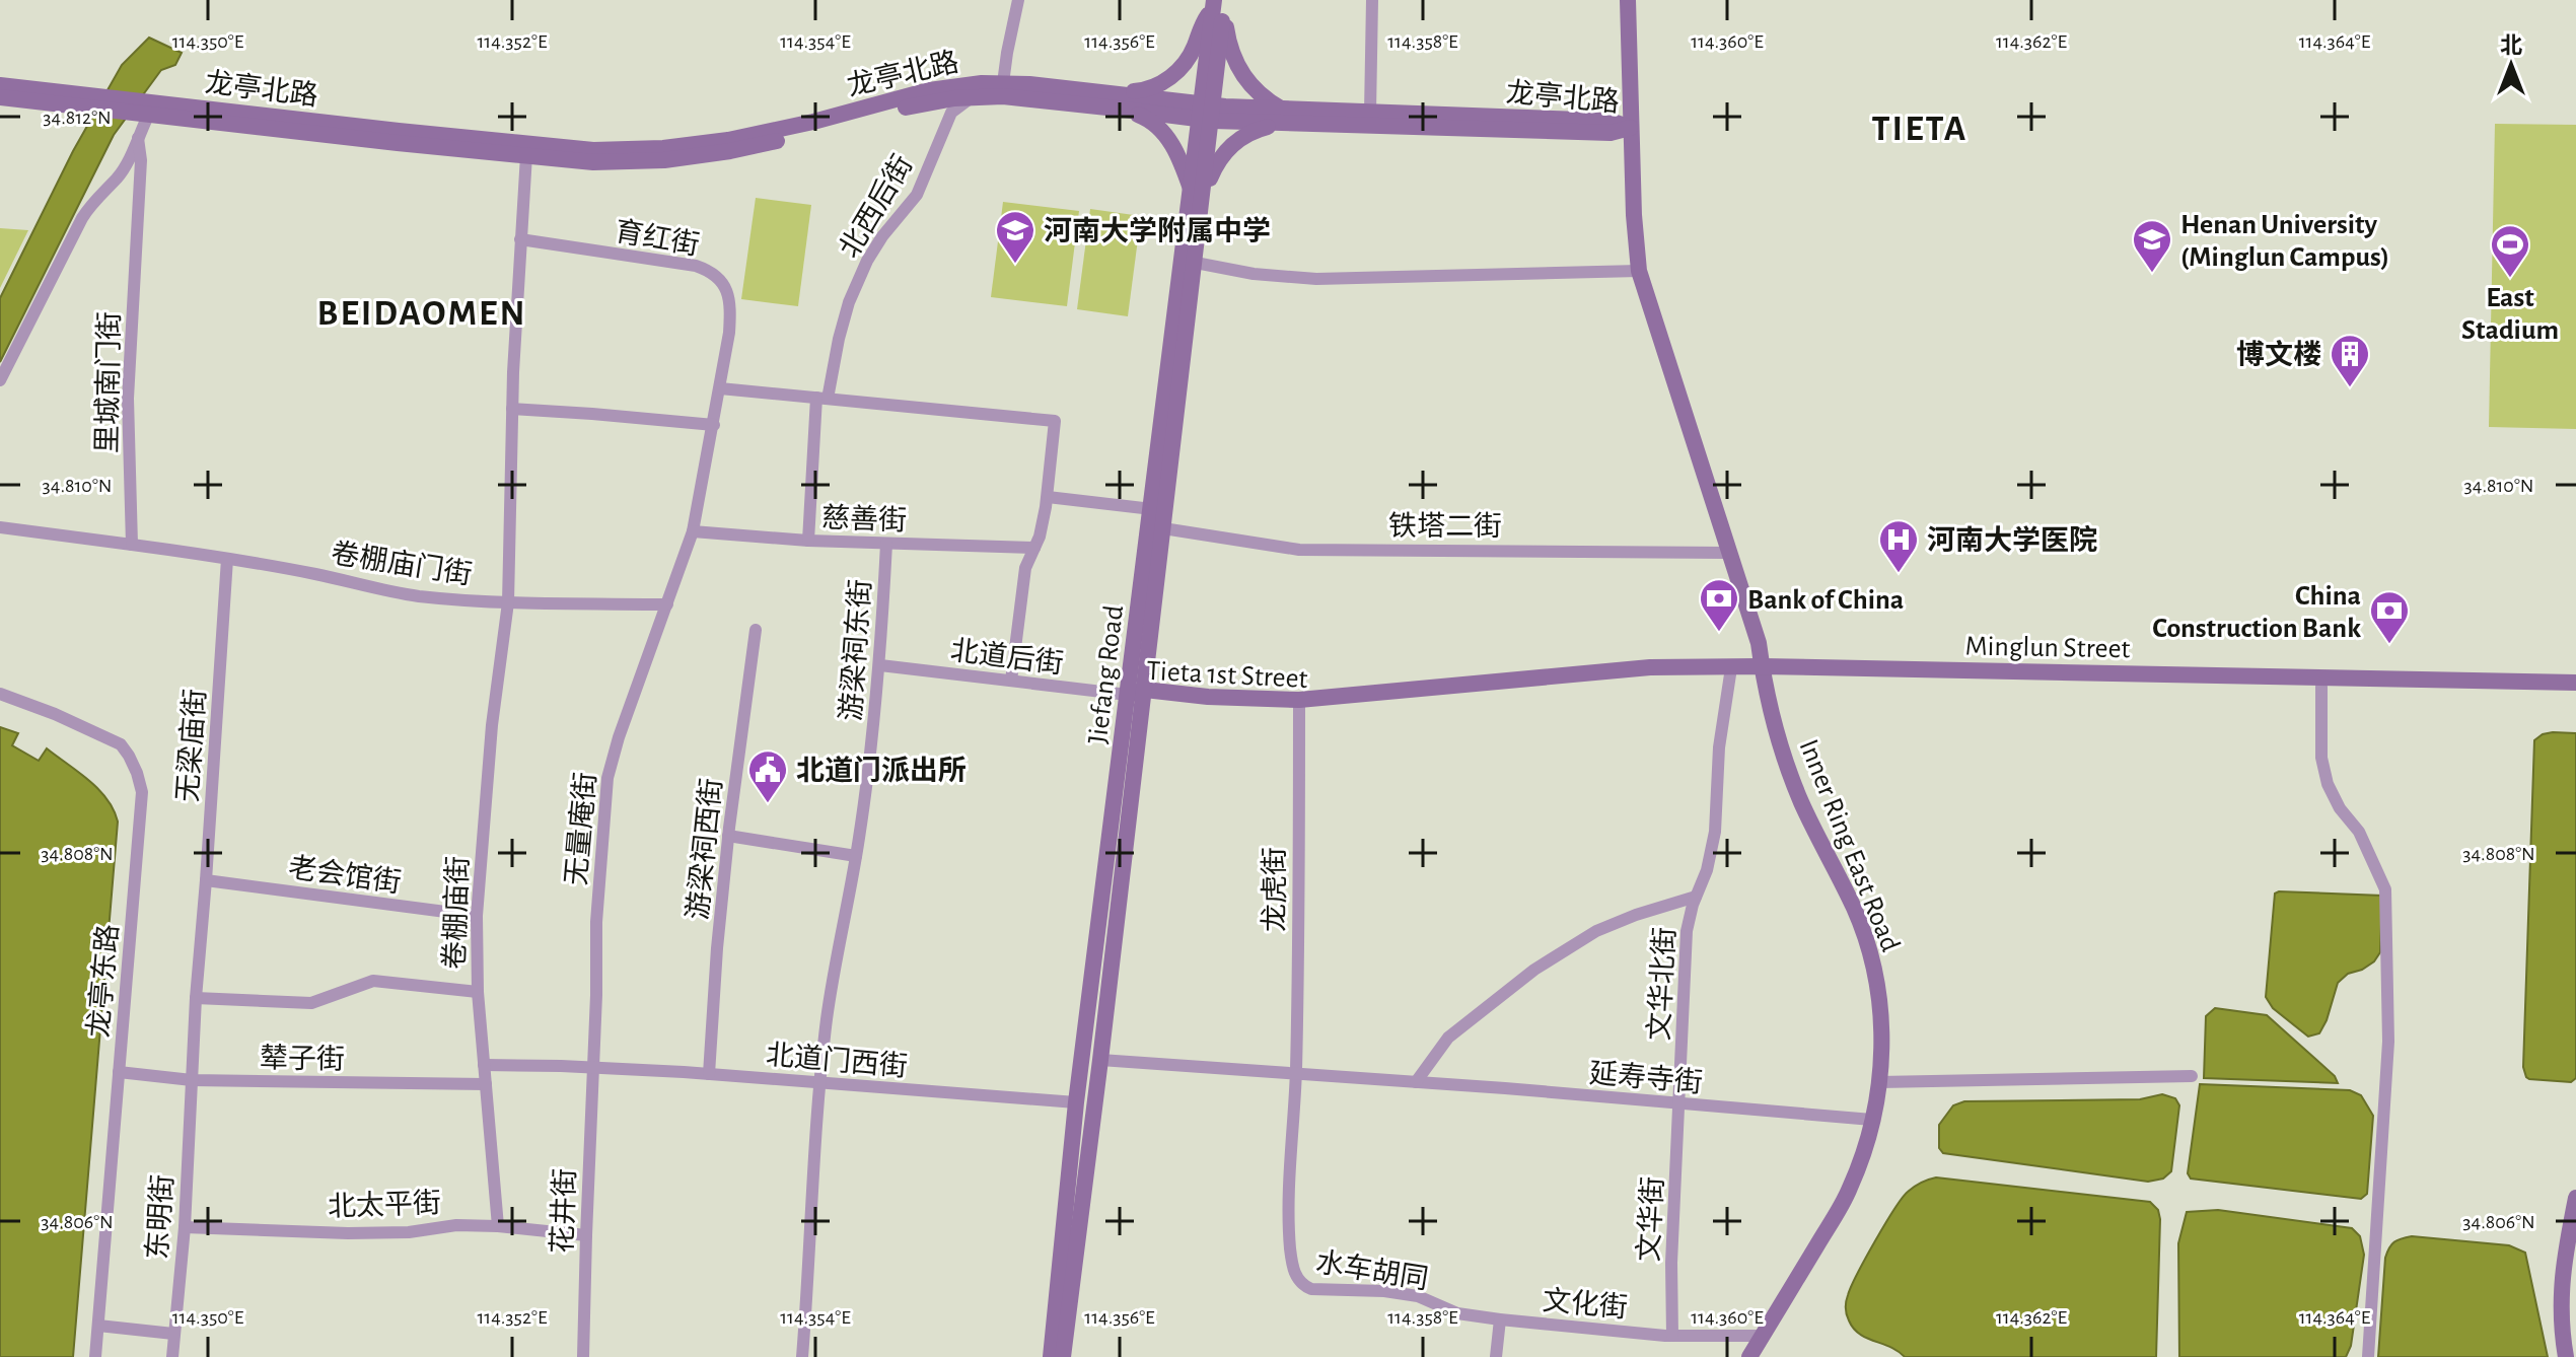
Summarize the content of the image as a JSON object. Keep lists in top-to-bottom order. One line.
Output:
{"streets":{"main road":["龙亭北路","Minglun Street","Tieta 1st Street","Jiefang Road","Inner Ring East Road"],"street":["北西后街","育红街","里城南门街","慈善街","铁塔二街","卷棚庙门街","游梁祠东街","北道后街","无梁庙街","无量庵街","游梁祠西街","老会馆街","龙虎街","卷棚庙街","龙亭东路","文华北街","辇子街","北道门西街","延寿寺街","北太平街","花井街","东明街","文华街","水车胡同","文化街"]},"crossings":[["龙亭北路","北西后街"],["龙亭北路","Jiefang Road"],["龙亭北路","Inner Ring East Road"],["龙亭北路","卷棚庙街"],["育红街","慈善街"],["育红街","卷棚庙门街"],["育红街","无量庵街"],["育红街","卷棚庙街"],["里城南门街","卷棚庙门街"],["慈善街","游梁祠东街"],["铁塔二街","Jiefang Road"],["铁塔二街","Inner Ring East Road"],["卷棚庙门街","无梁庙街"],["卷棚庙门街","无量庵街"],["卷棚庙门街","卷棚庙街"],["Minglun Street","Tieta 1st Street"],["Minglun Street","Inner Ring East Road"],["游梁祠东街","北道后街"],["游梁祠东街","北道门西街"],["北道后街","Tieta 1st Street"],["北道后街","Jiefang Road"],["Tieta 1st Street","Jiefang Road"],["Tieta 1st Street","Inner Ring East Road"],["Tieta 1st Street","龙虎街"],["Tieta 1st Street","文华北街"],["Jiefang Road","北道门西街"],["Jiefang Road","延寿寺街"],["无梁庙街","老会馆街"],["无梁庙街","辇子街"],["无梁庙街","东明街"],["无量庵街","北道门西街"],["无量庵街","花井街"],["Inner Ring East Road","延寿寺街"],["Inner Ring East Road","文化街"],["游梁祠西街","北道门西街"],["老会馆街","卷棚庙街"],["龙虎街","延寿寺街"],["龙虎街","水车胡同"],["卷棚庙街","辇子街"],["卷棚庙街","北道门西街"],["卷棚庙街","北太平街"],["龙亭东路","辇子街"],["文华北街","延寿寺街"],["文华北街","文华街"],["辇子街","东明街"],["北道门西街","花井街"],["延寿寺街","文华街"],["延寿寺街","水车胡同"],["北太平街","花井街"],["北太平街","东明街"],["文华街","文化街"],["水车胡同","文化街"]],"districts":["TIETA","BEIDAOMEN"],"places":{"school or university":["河南大学附属中学","Henan University (Minglun Campus)"],"sports":["East Stadium"],"building":["博文楼"],"hospital":["河南大学医院"],"bank":["Bank of China","China Construction Bank"],"public building":["北道门派出所"]},"north":"top","coordinates":["114.350°E","114.352°E","114.354°E","114.356°E","114.358°E","114.360°E","114.362°E","114.364°E","34.812°N","34.810°N","34.808°N","34.806°N"]}
